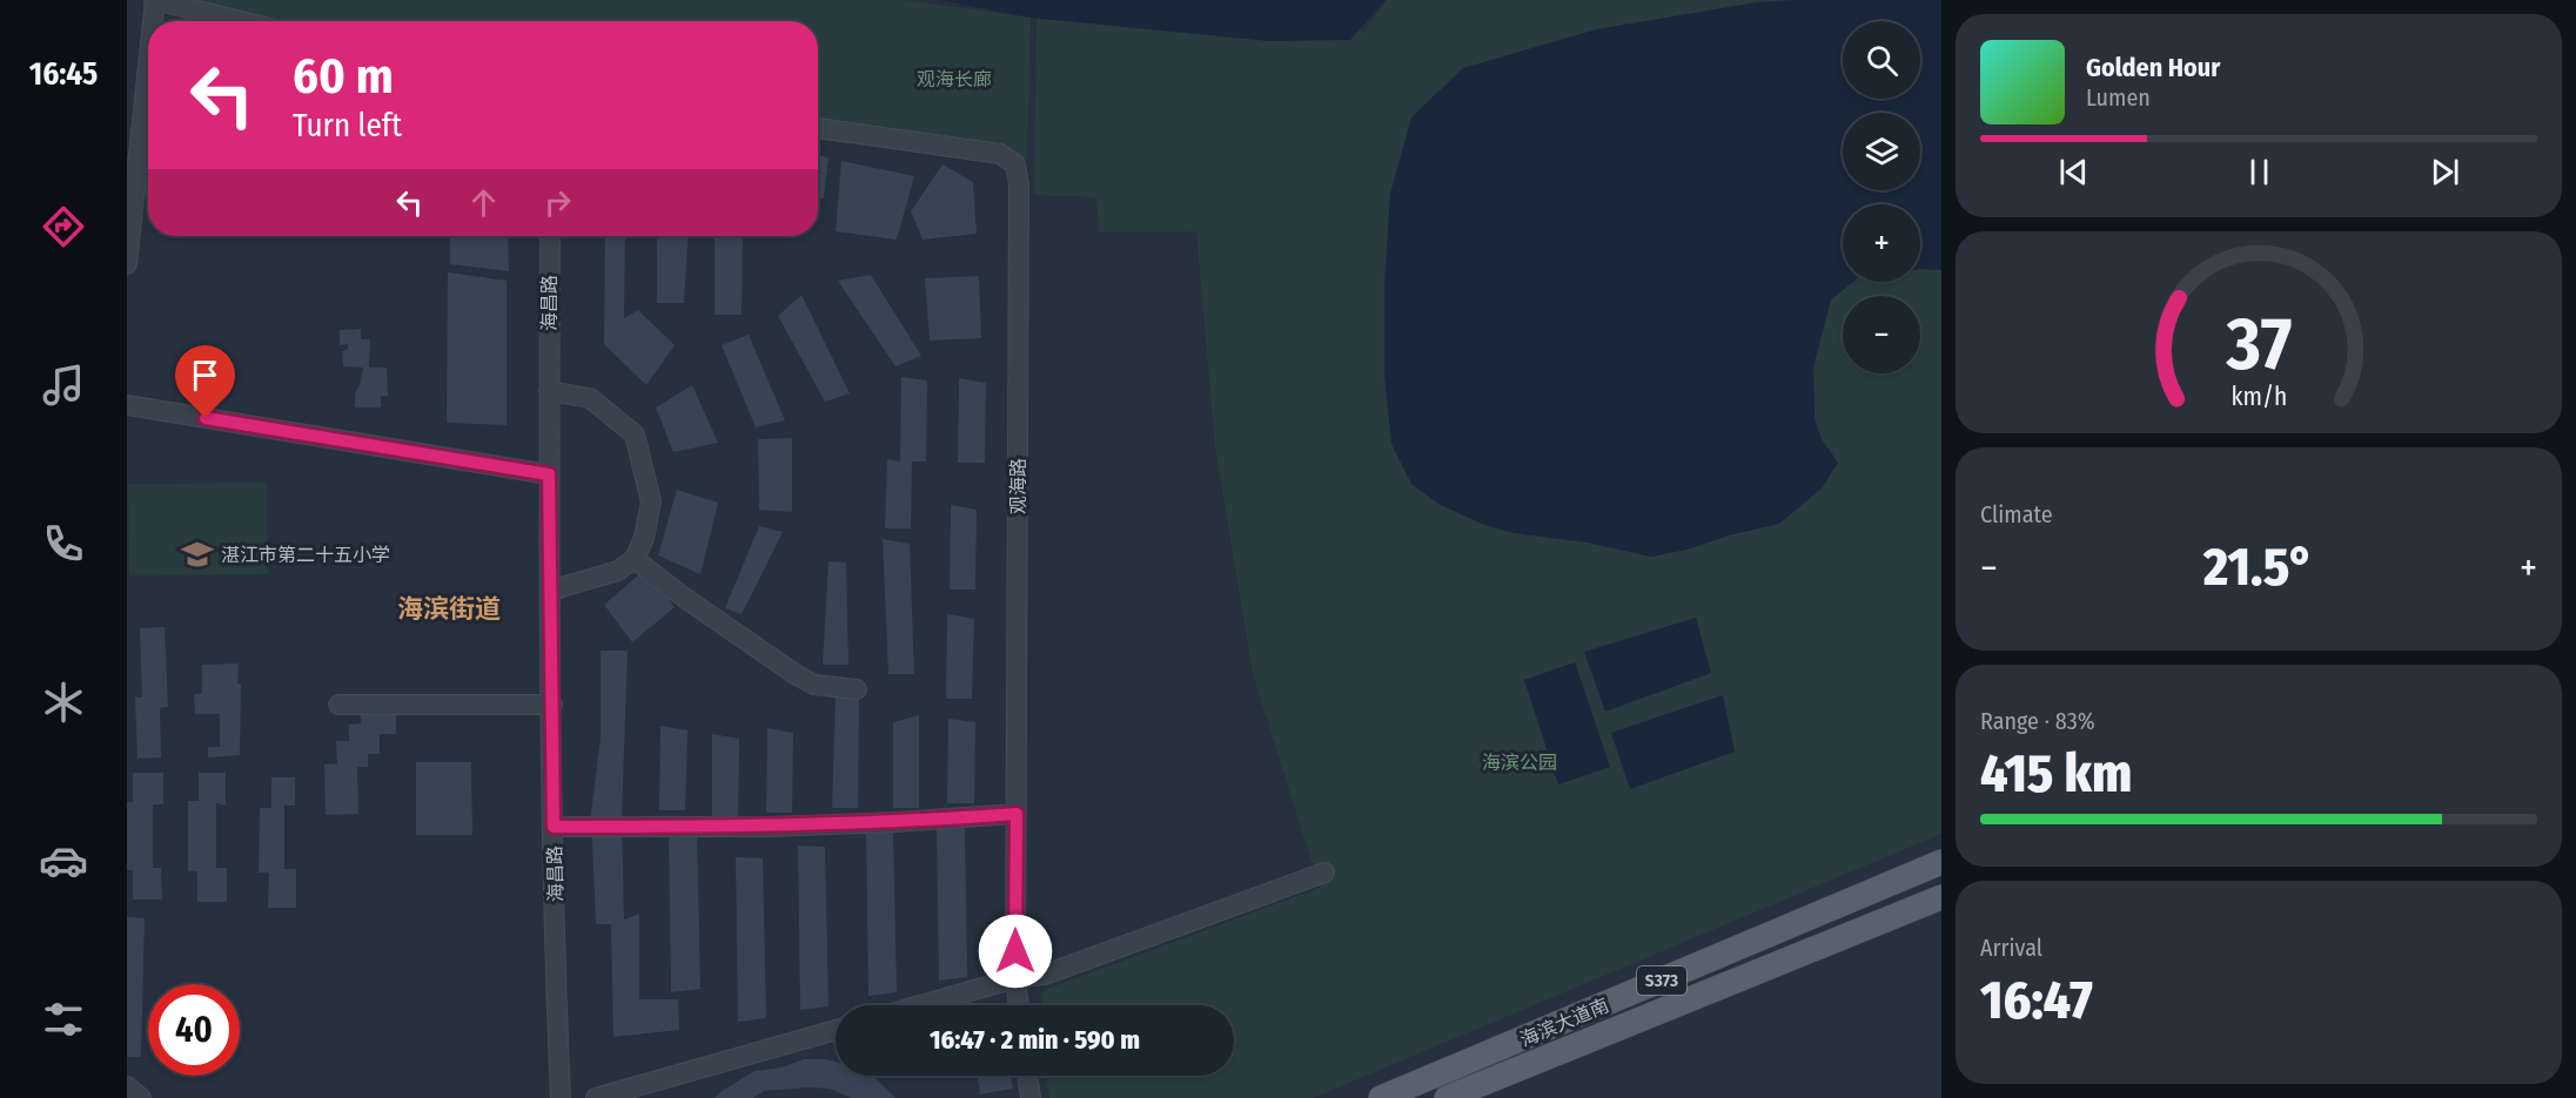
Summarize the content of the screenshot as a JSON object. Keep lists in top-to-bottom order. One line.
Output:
{"streets":{"main road":["S373","海滨大道南"],"street":["海昌路","观海路"]},"districts":["海滨街道"],"parks":["观海长廊","海滨公园"],"places":{"school or university":["湛江市第二十五小学"]},"page":{"tabs":"16:45","map_buttons":["+","−"],"turn":["60 m","Turn left"],"song":["Golden Hour","Lumen"],"tile":["Climate",["Range · 83%","415 km"],["Arrival","16:47"]],"heat":["−","21.5°","+"],"limit":"40","trip":"16:47 · 2 min · 590 m","gauge":["37","km/h"]}}
